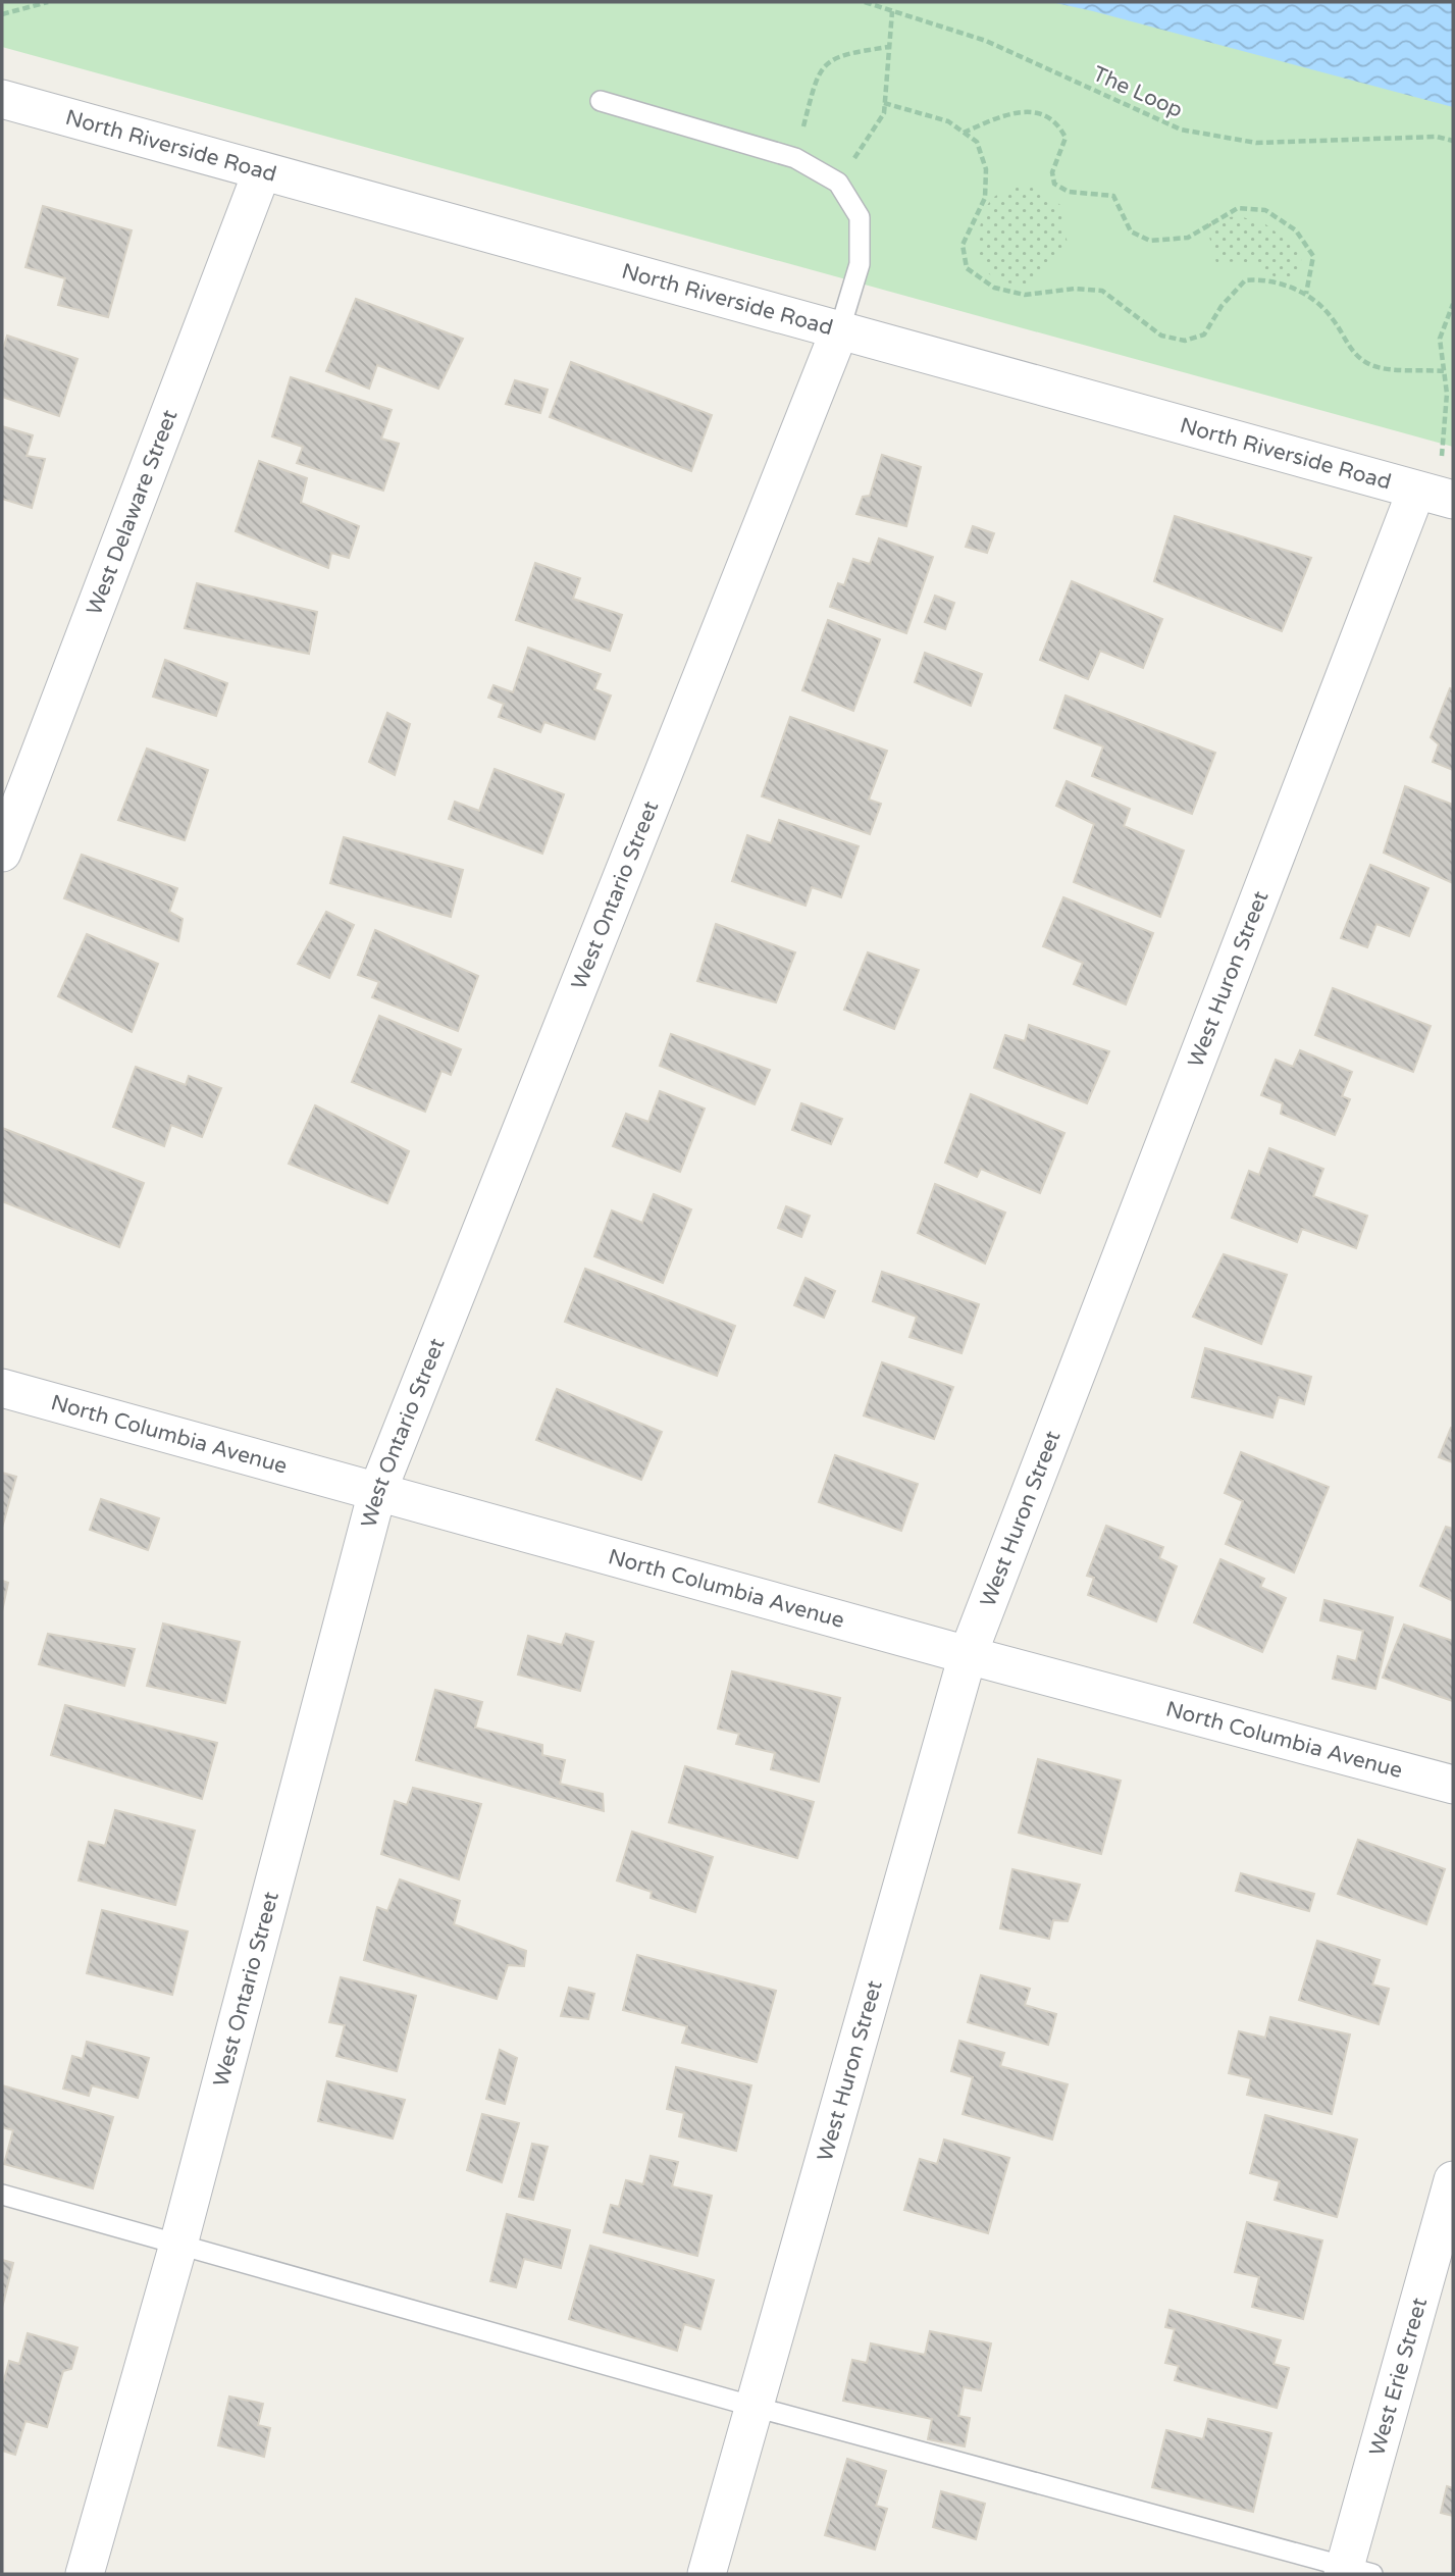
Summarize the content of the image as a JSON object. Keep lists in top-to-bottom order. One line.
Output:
{"streets":{"street":["North Riverside Road","West Delaware Street","West Ontario Street","West Huron Street","North Columbia Avenue","West Erie Street"],"path":["The Loop"]},"crossings":[["North Riverside Road","West Delaware Street"],["North Riverside Road","West Ontario Street"],["North Riverside Road","West Huron Street"],["West Ontario Street","North Columbia Avenue"],["West Huron Street","North Columbia Avenue"]]}
